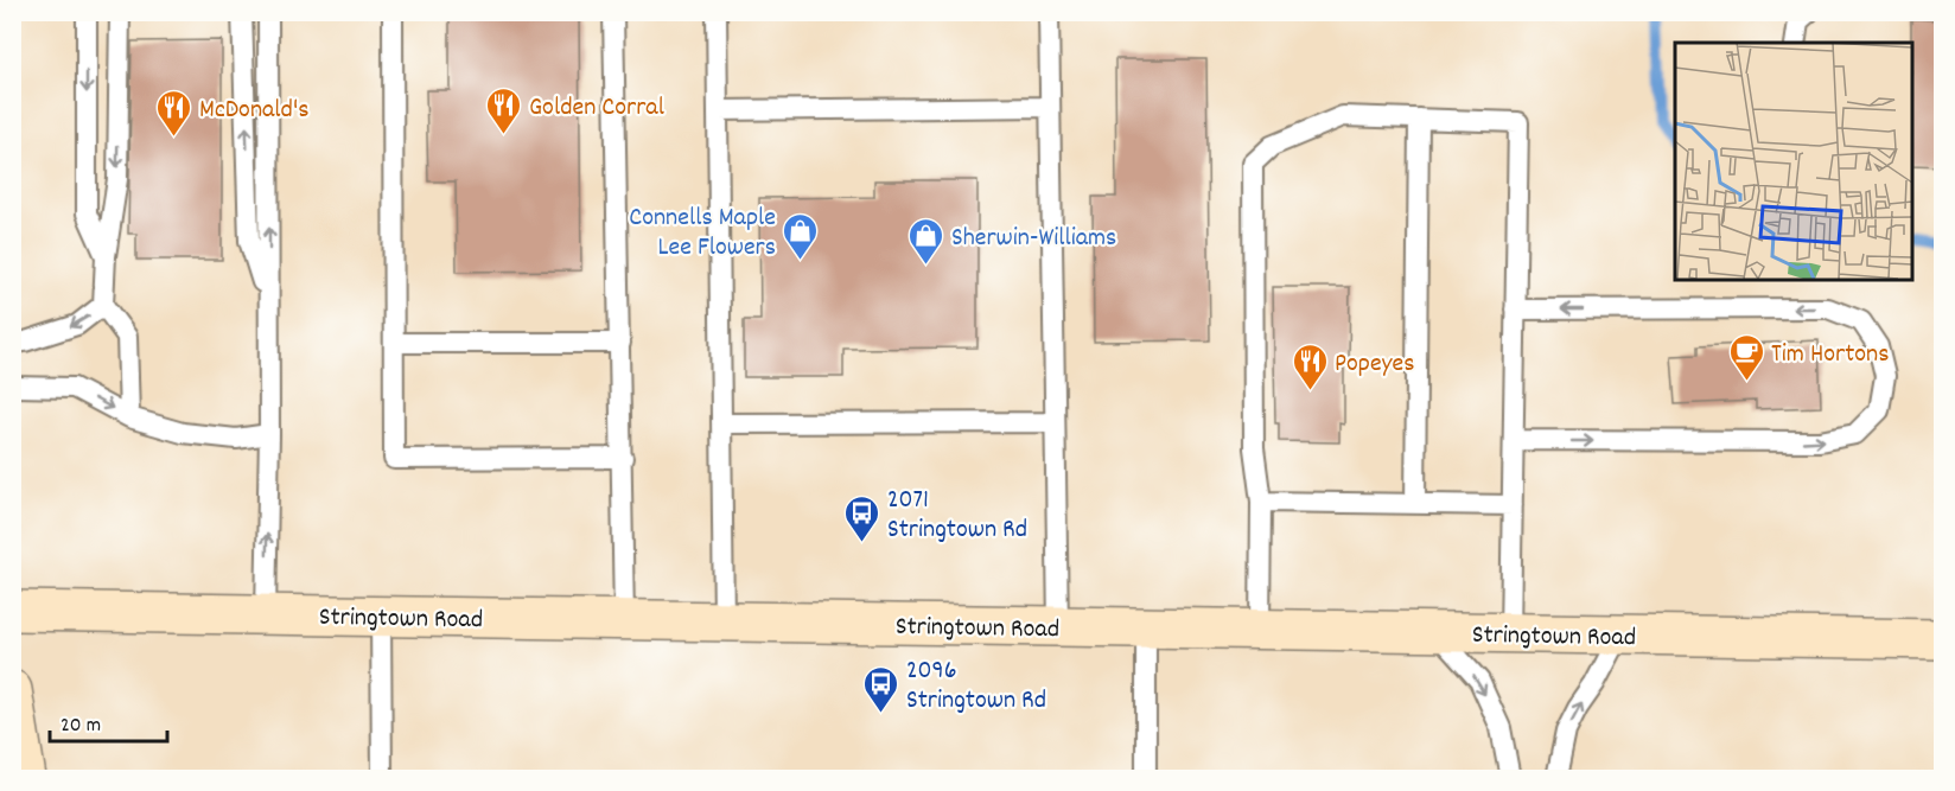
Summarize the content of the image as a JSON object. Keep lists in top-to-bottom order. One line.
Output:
{"streets":{"main road":["Stringtown Road"]},"places":{"restaurant":["Golden Corral","McDonald's","Popeyes"],"shop":["Connells Maple Lee Flowers","Sherwin-Williams"],"cafe":["Tim Hortons"],"bus stop":["2071 Stringtown Rd","2096 Stringtown Rd"]},"scale_bar":"20 m"}
